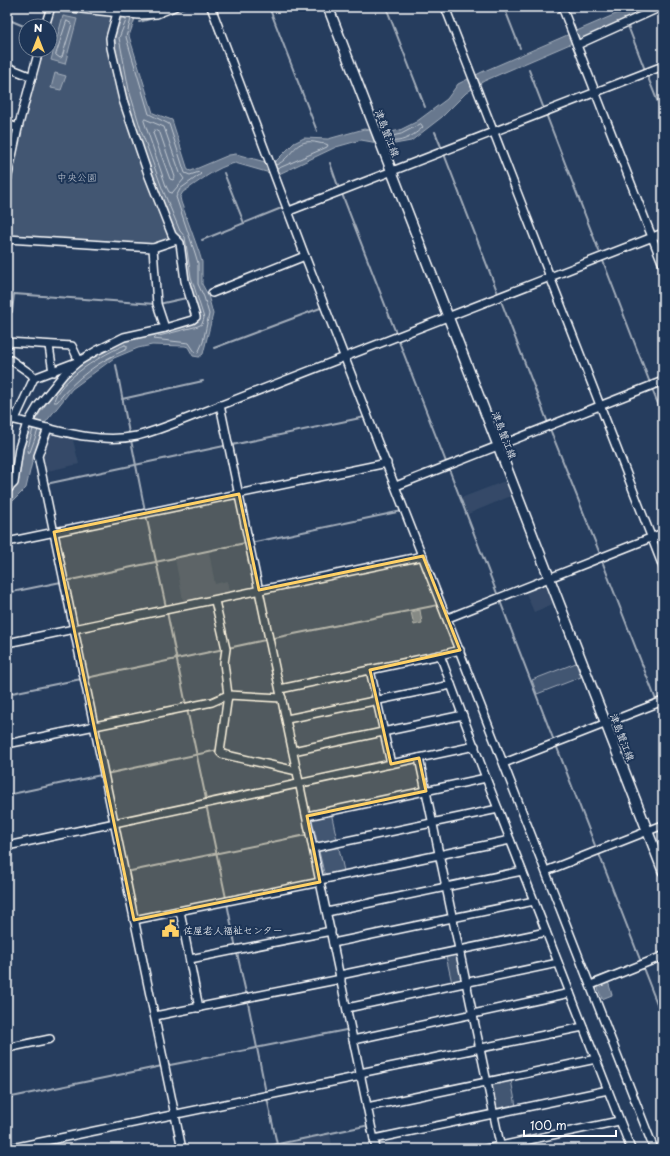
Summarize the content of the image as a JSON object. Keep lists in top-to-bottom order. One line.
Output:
{"streets":{"main road":["津島蟹江線"]},"parks":["中央公園"],"places":{"public building":["佐屋老人福祉センター"]},"scale_bar":"100 m","north":"top"}
